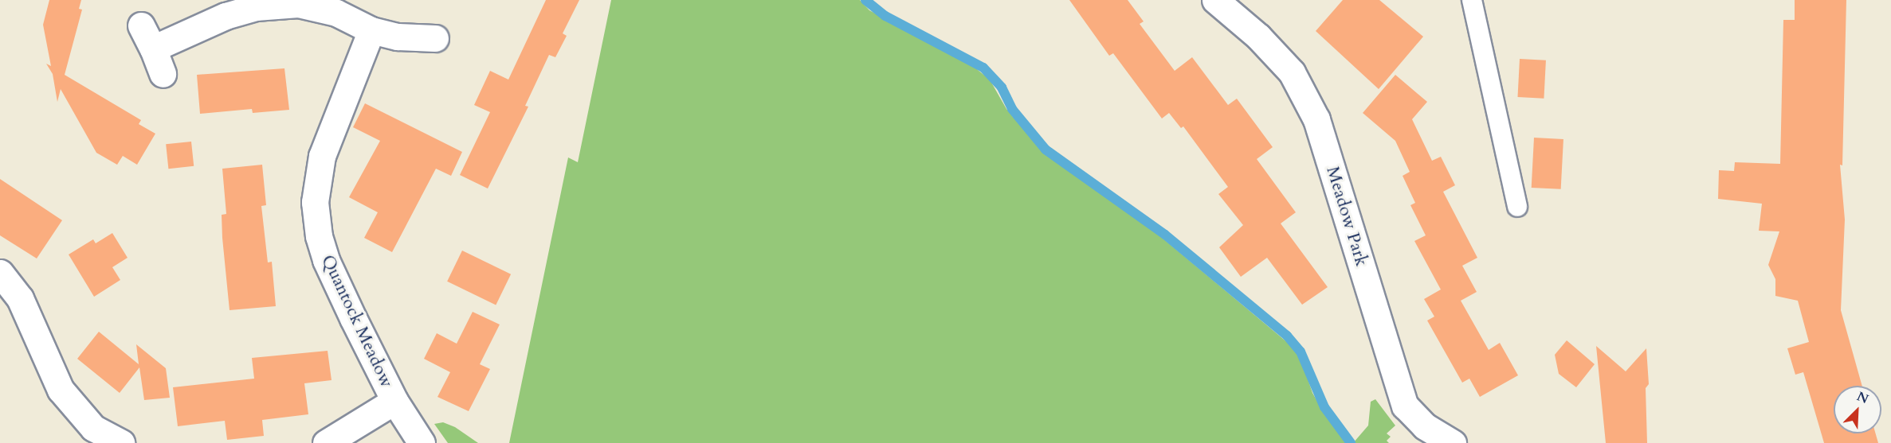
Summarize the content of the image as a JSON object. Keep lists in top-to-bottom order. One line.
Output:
{"streets":{"street":["Meadow Park","Quantock Meadow"]},"north":"top right"}
